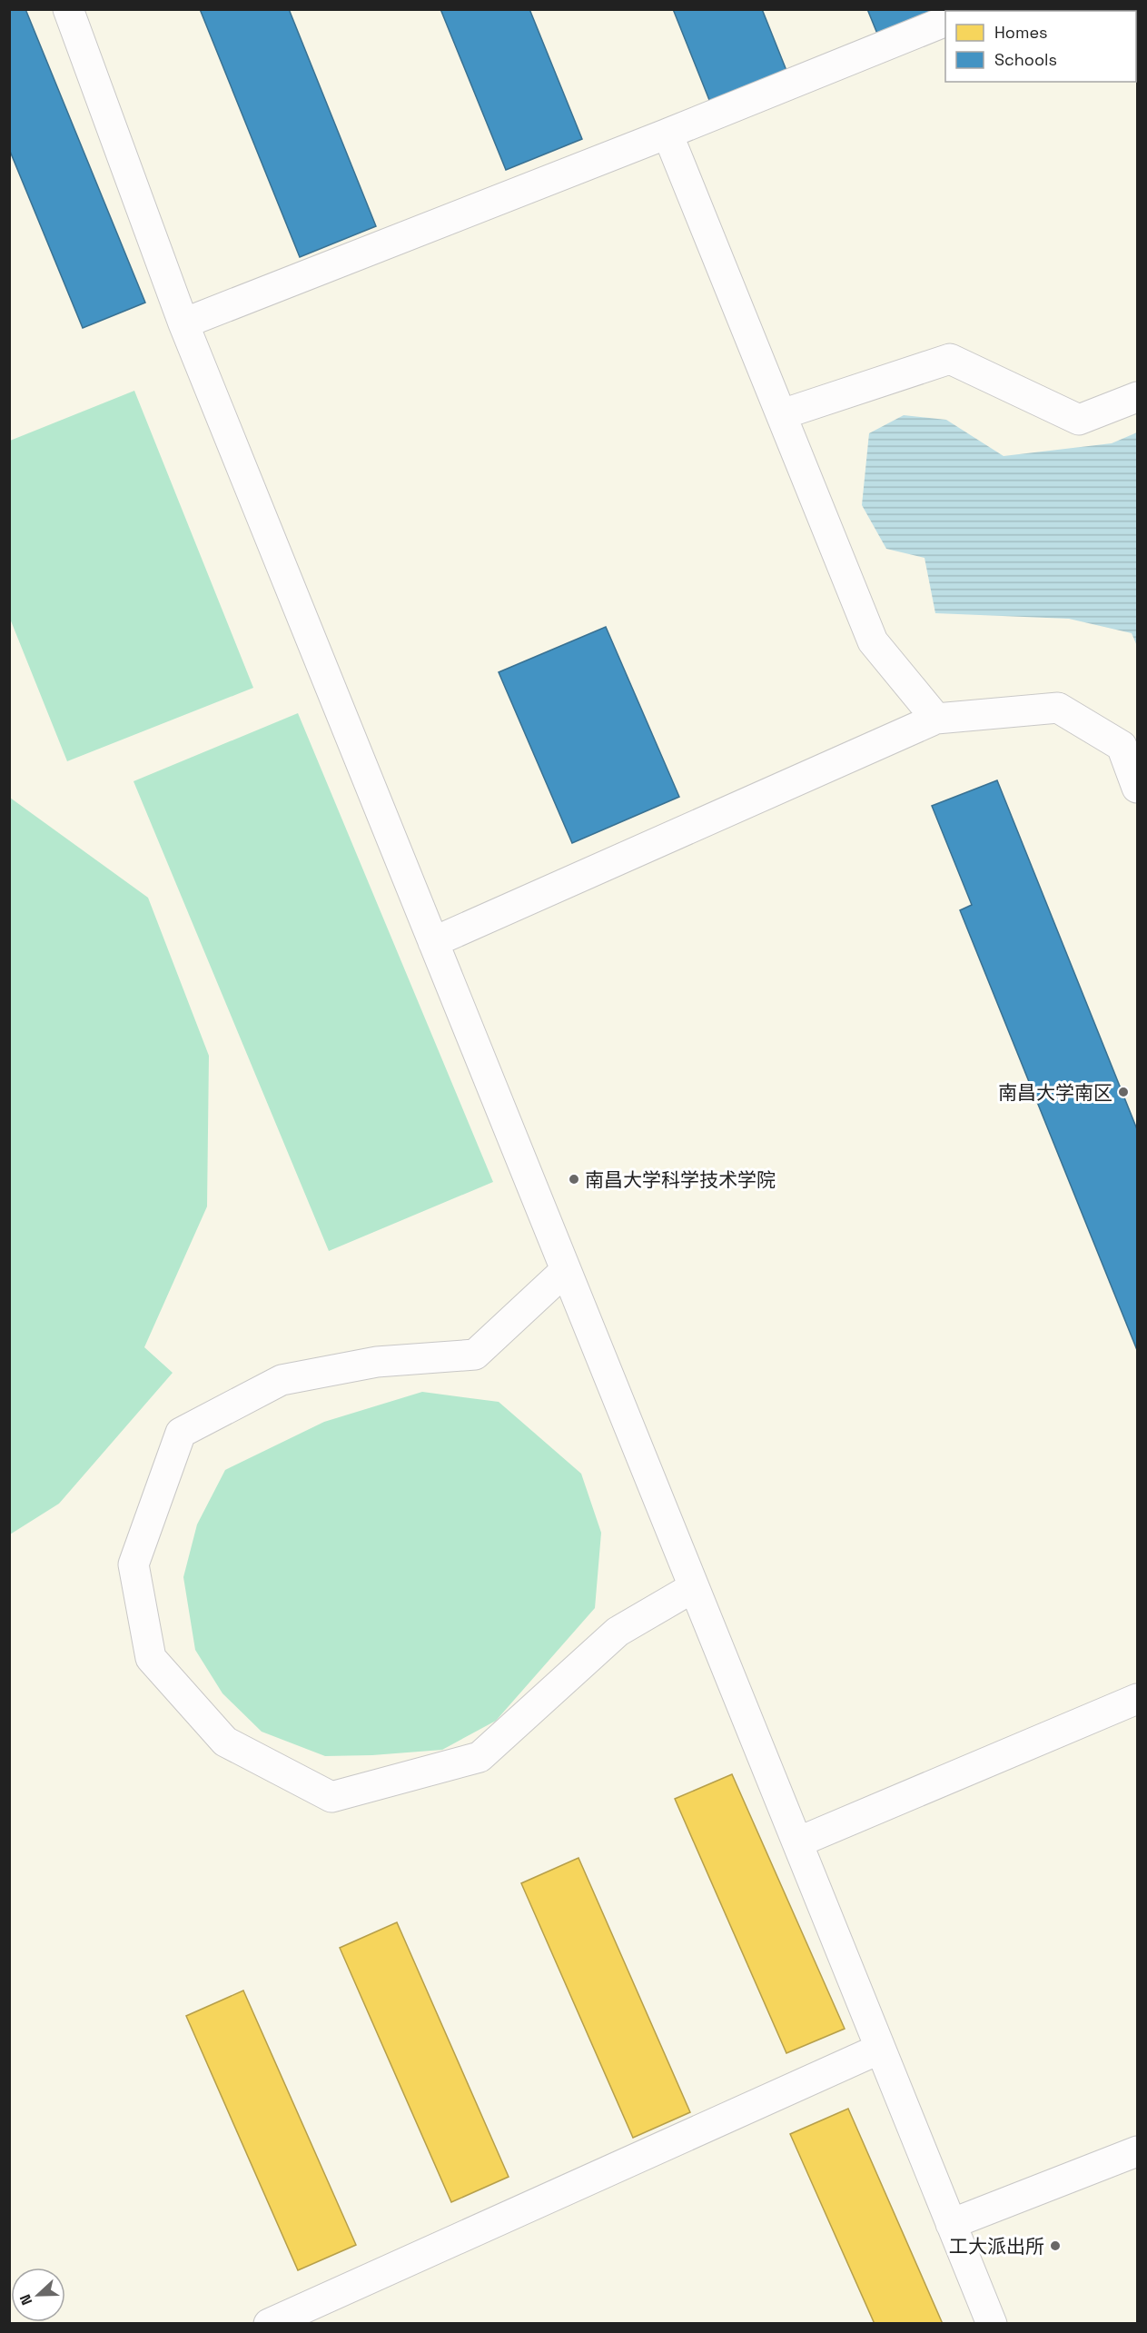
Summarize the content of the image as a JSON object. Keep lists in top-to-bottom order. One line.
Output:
{"places":["南昌大学南区","南昌大学科学技术学院","工大派出所"],"legend":["Homes","Schools"],"north":"left"}
